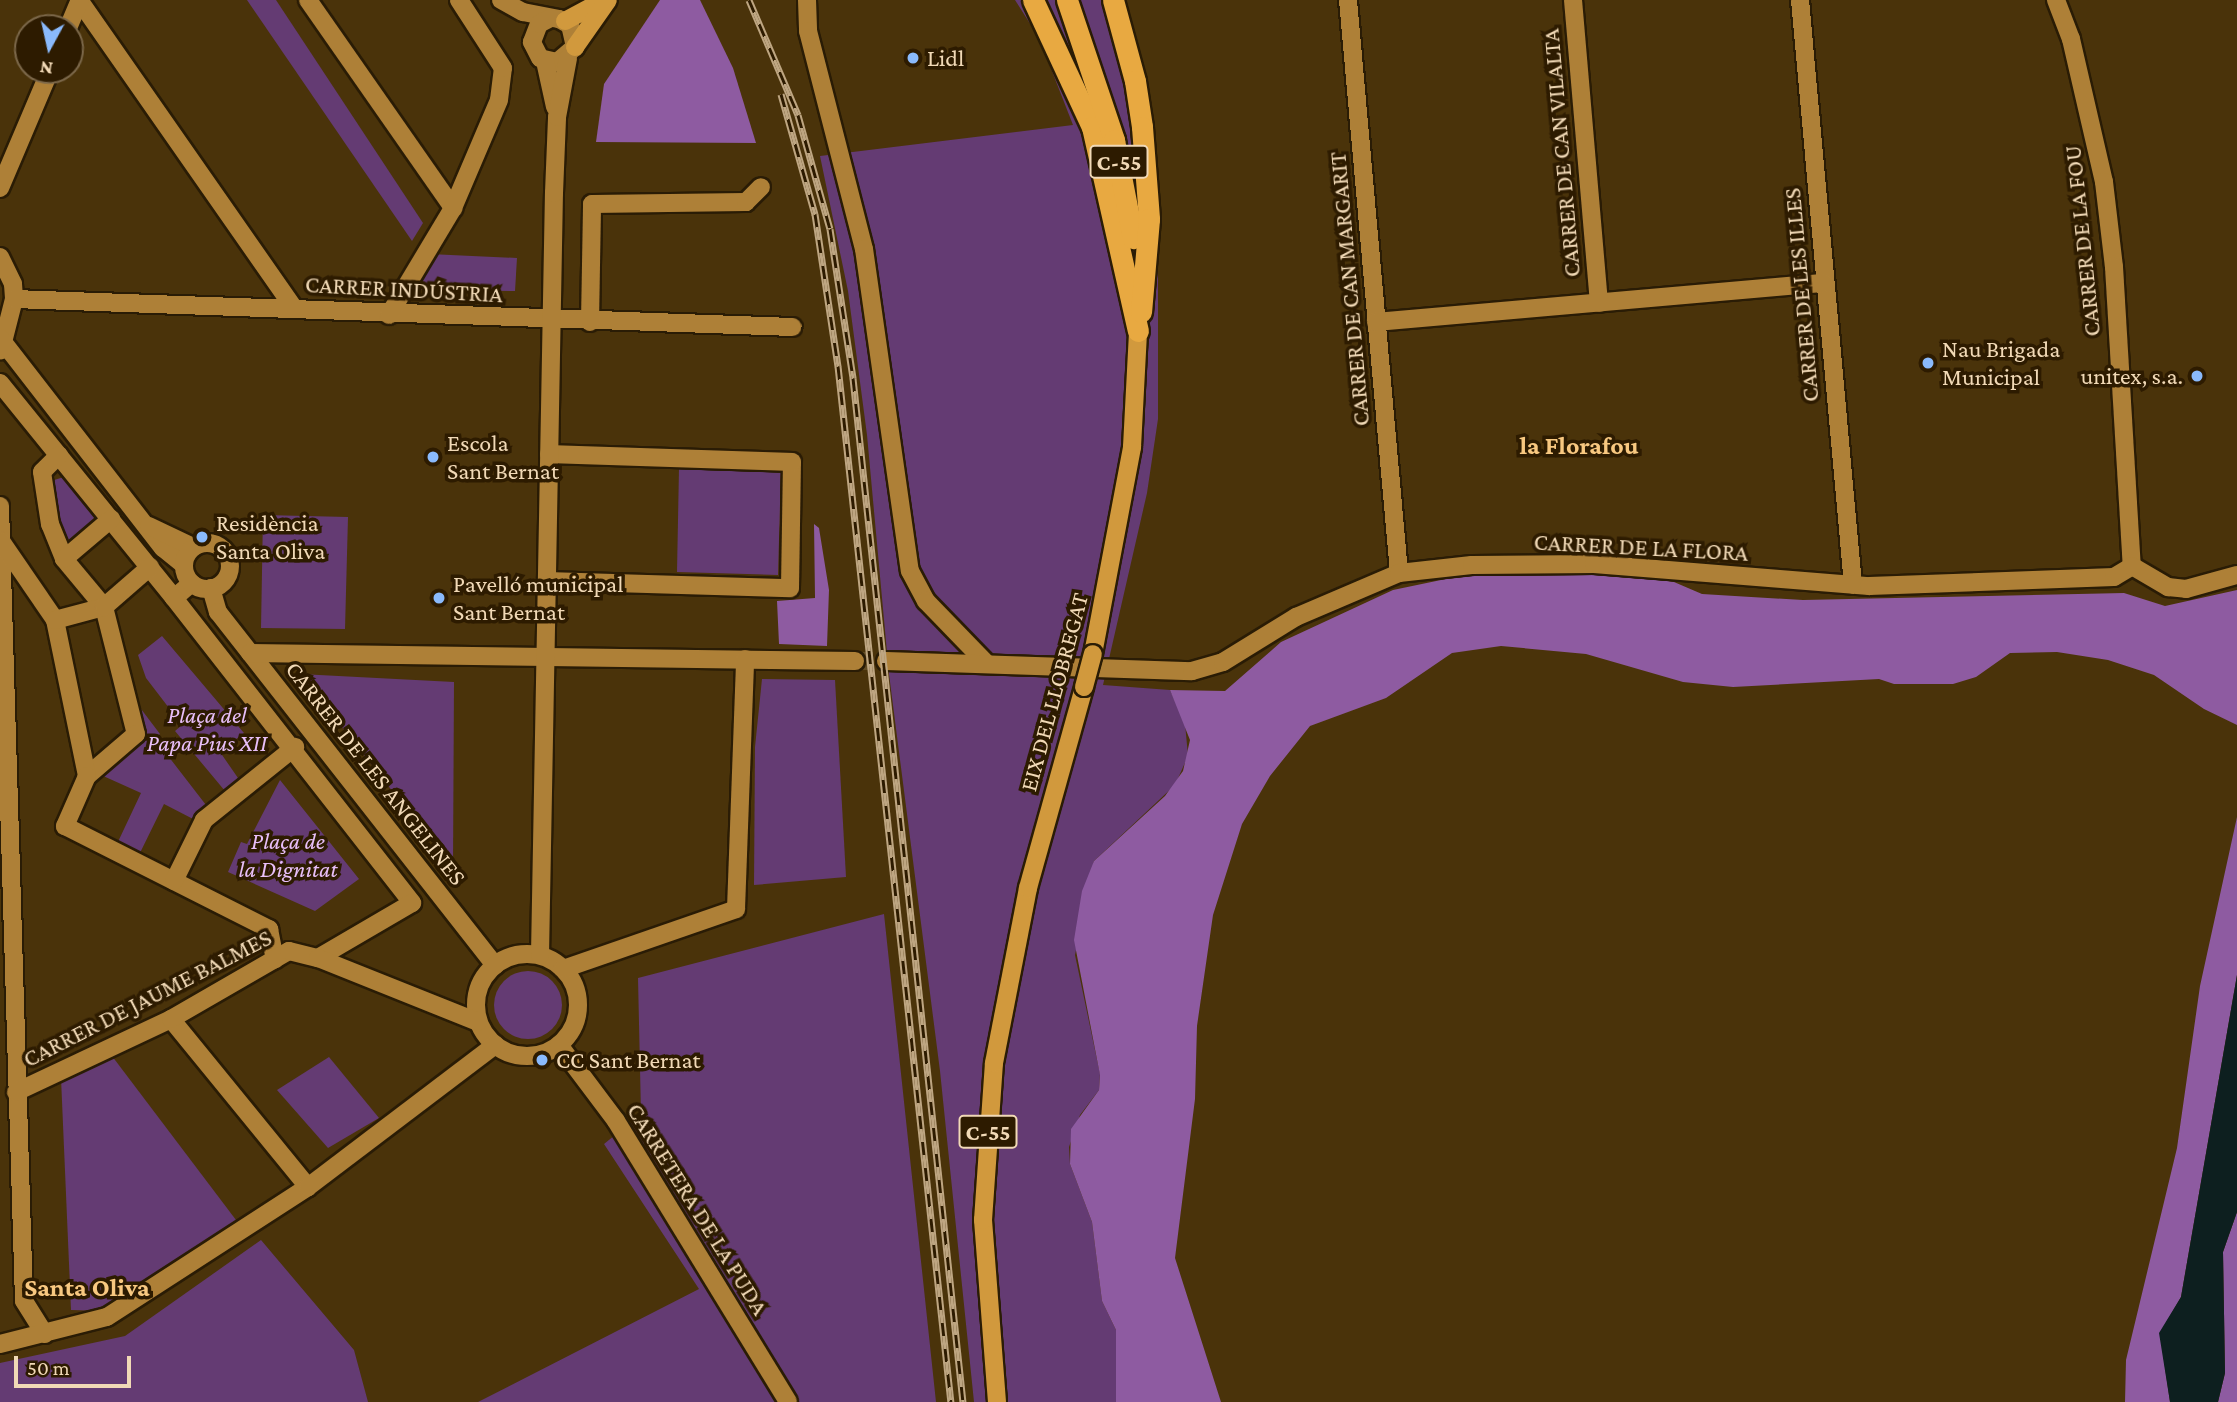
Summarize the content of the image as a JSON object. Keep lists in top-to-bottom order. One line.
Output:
{"streets":{"highway":["C-55","EIX DEL LLOBREGAT"],"street":["CARRER DE CAN VILALTA","CARRER DE LA FOU","CARRER INDÚSTRIA","CARRER DE CAN MARGARIT","CARRER DE LES ILLES","CARRER DE LA FLORA","CARRER DE LES ANGELINES","CARRER DE JAUME BALMES","CARRETERA DE LA PUDA"]},"crossings":[["CARRER DE LA FOU","CARRER DE LA FLORA"],["CARRER DE CAN MARGARIT","CARRER DE LA FLORA"],["CARRER DE LES ILLES","CARRER DE LA FLORA"],["CARRER DE LES ANGELINES","CARRER DE JAUME BALMES"],["CARRER DE LES ANGELINES","CARRETERA DE LA PUDA"],["CARRER DE JAUME BALMES","CARRETERA DE LA PUDA"]],"districts":["la Florafou","Santa Oliva"],"parks":["Plaça del Papa Pius XII","Plaça de la Dignitat"],"places":["Lidl","Nau Brigada Municipal","unitex, s.a.","Escola Sant Bernat","Residència Santa Oliva","Pavelló municipal Sant Bernat","CC Sant Bernat"],"scale_bar":"50 m","north":"bottom"}
